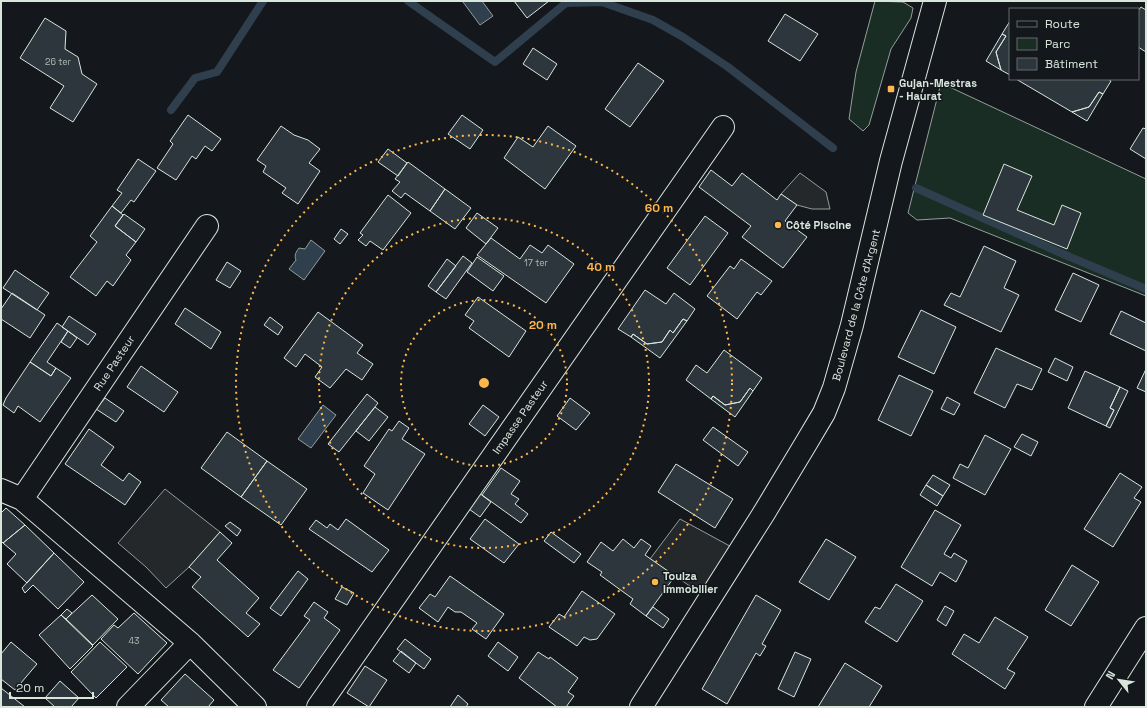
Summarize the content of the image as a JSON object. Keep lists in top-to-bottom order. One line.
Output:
{"streets":{"street":["Boulevard de la Côte d'Argent","Rue Pasteur","Impasse Pasteur"]},"places":{"transit":["Gujan-Mestras - Haurat"],"other":["Côté Piscine","Toulza Immobilier"]},"house_numbers":["26 ter","17 ter","43"],"legend":["Route","Parc","Bâtiment"],"scale_bar":"20 m","north":"top left","rings":["60 m","40 m","20 m"]}
